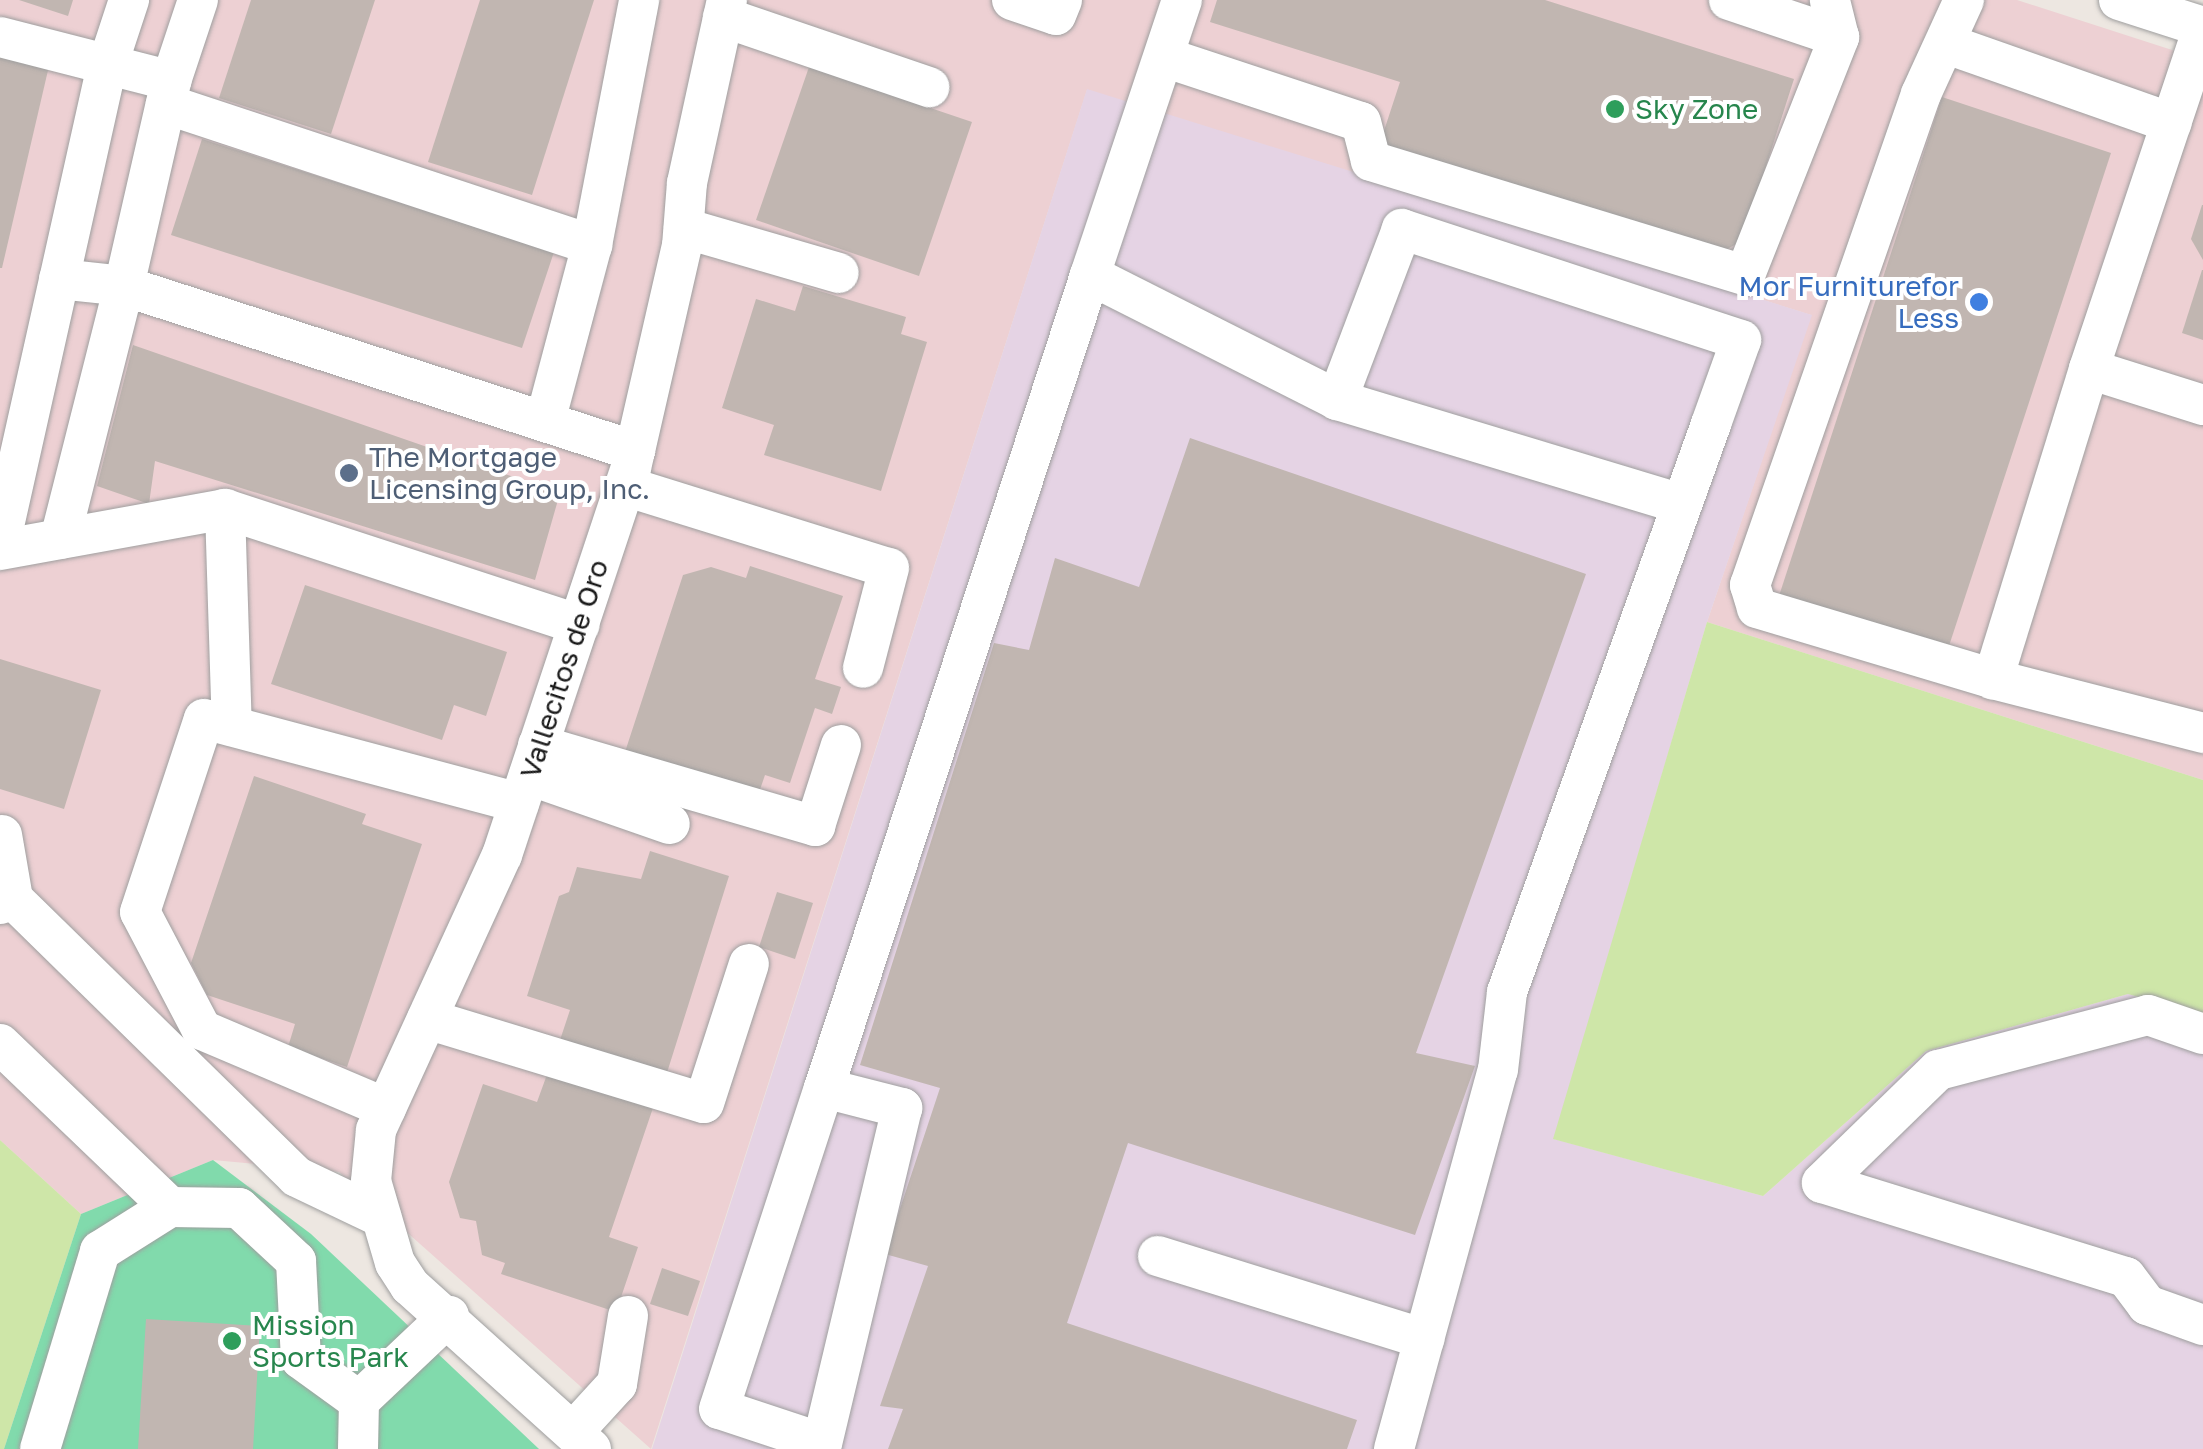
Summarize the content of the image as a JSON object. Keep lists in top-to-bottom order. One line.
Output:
{"streets":{"street":["Vallecitos de Oro"]},"places":["Sky Zone","Mor Furniturefor Less","The Mortgage Licensing Group, Inc.","Mission Sports Park"]}
